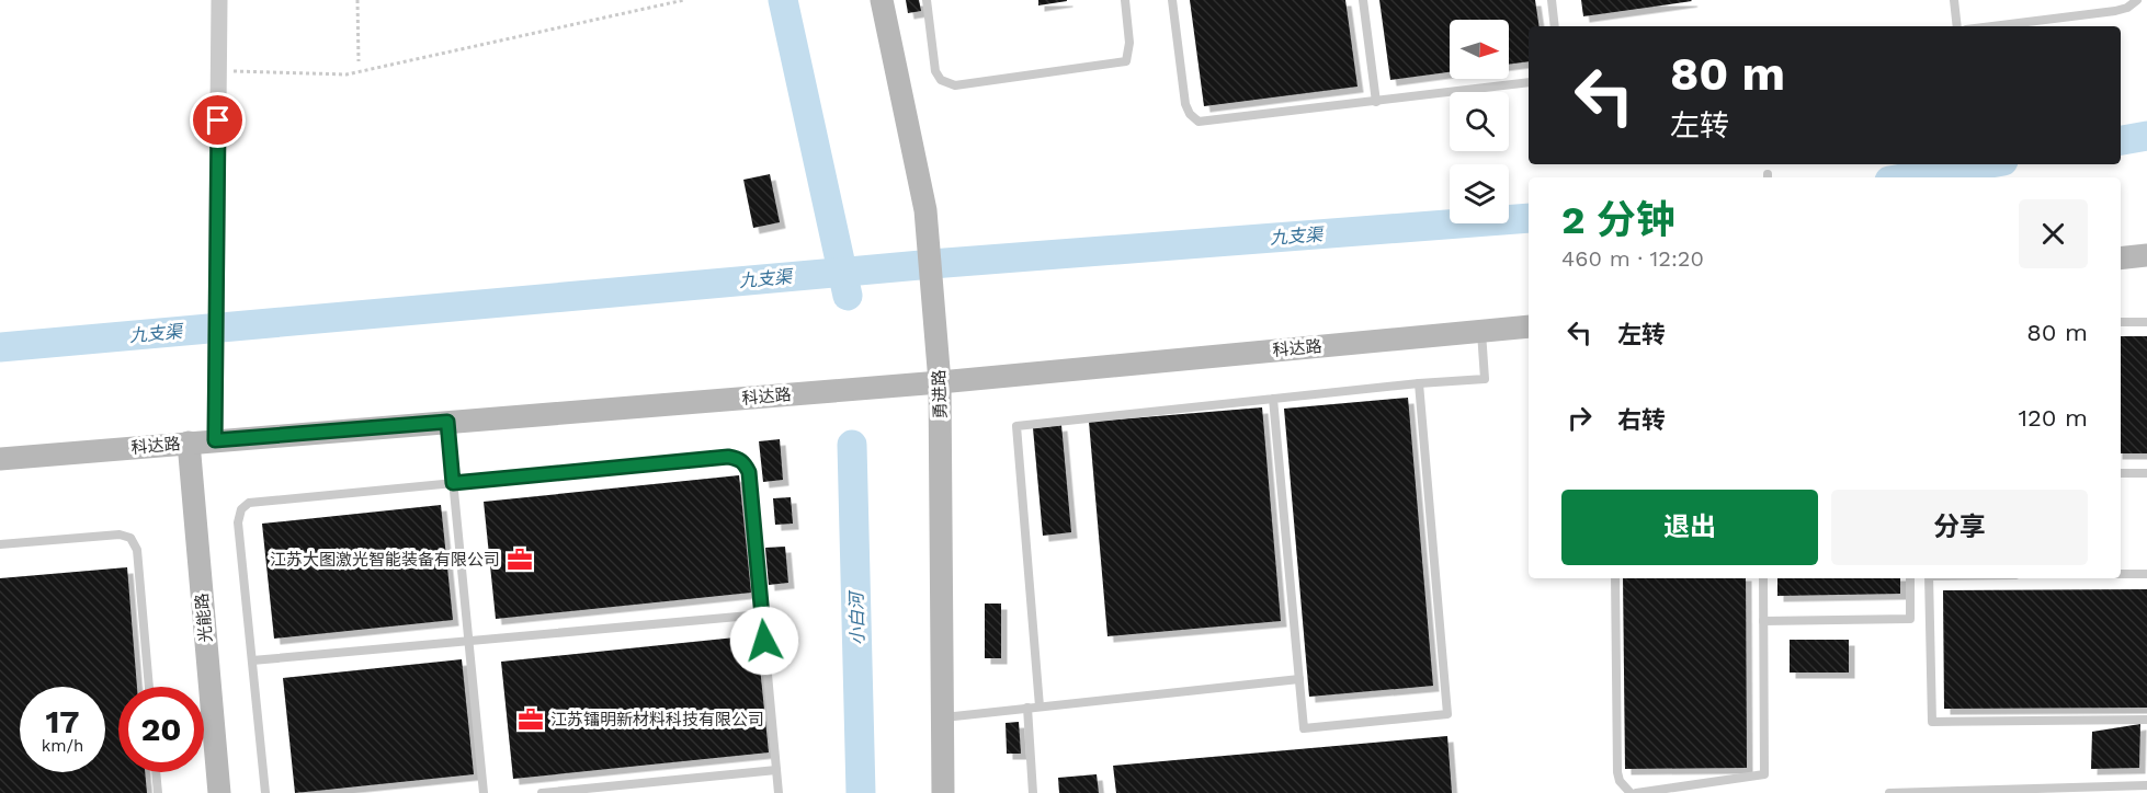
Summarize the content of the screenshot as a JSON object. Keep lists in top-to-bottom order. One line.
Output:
{"streets":{"street":["科达路","勇进路","光能路"]},"crossings":[["科达路","勇进路"],["科达路","光能路"]],"water":["九支渠","小白河"],"places":{"office":["江苏大图激光智能装备有限公司","江苏镭明新材料科技有限公司"]},"north":"right","page":{"turn":["80 m","左转"],"heading":["2 分钟","460 m · 12:20"],"list":[{"name":"左转","value":"80 m"},{"name":"右转","value":"120 m"}],"buttons":["退出","分享"],"speed":"17 km/h","limit":"20"}}
